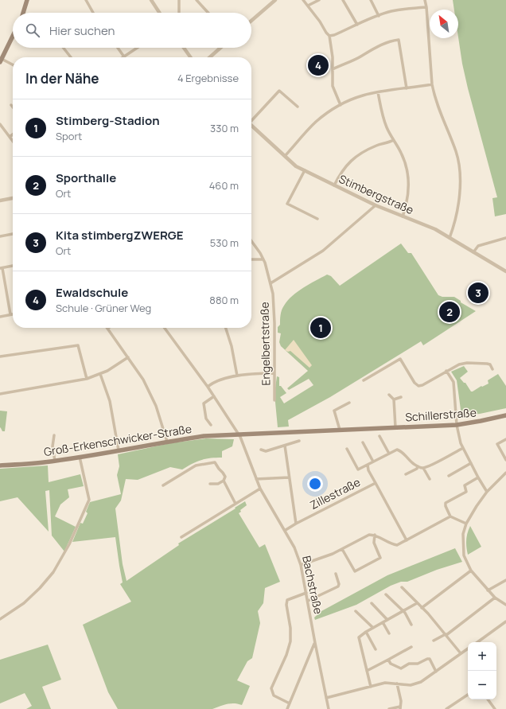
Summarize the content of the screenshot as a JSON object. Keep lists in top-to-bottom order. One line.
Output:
{"streets":{"main road":["Schillerstraße","Groß-Erkenschwicker-Straße"],"street":["Stimbergstraße","Engelbertstraße","Zillestraße","Bachstraße"]},"crossings":[["Schillerstraße","Groß-Erkenschwicker-Straße"],["Schillerstraße","Bachstraße"],["Groß-Erkenschwicker-Straße","Bachstraße"],["Zillestraße","Bachstraße"]],"north":"top left","page":{"search":"Hier suchen","pins":["4","3","2","1"],"heading":["In der Nähe","4 Ergebnisse"],"list":[{"mark":"1","name":"Stimberg-Stadion","note":"Sport","value":"330 m"},{"mark":"2","name":"Sporthalle","note":"Ort","value":"460 m"},{"mark":"3","name":"Kita stimbergZWERGE","note":"Ort","value":"530 m"},{"mark":"4","name":"Ewaldschule","note":"Schule · Grüner Weg","value":"880 m"}],"map_buttons":["+","−"]}}
